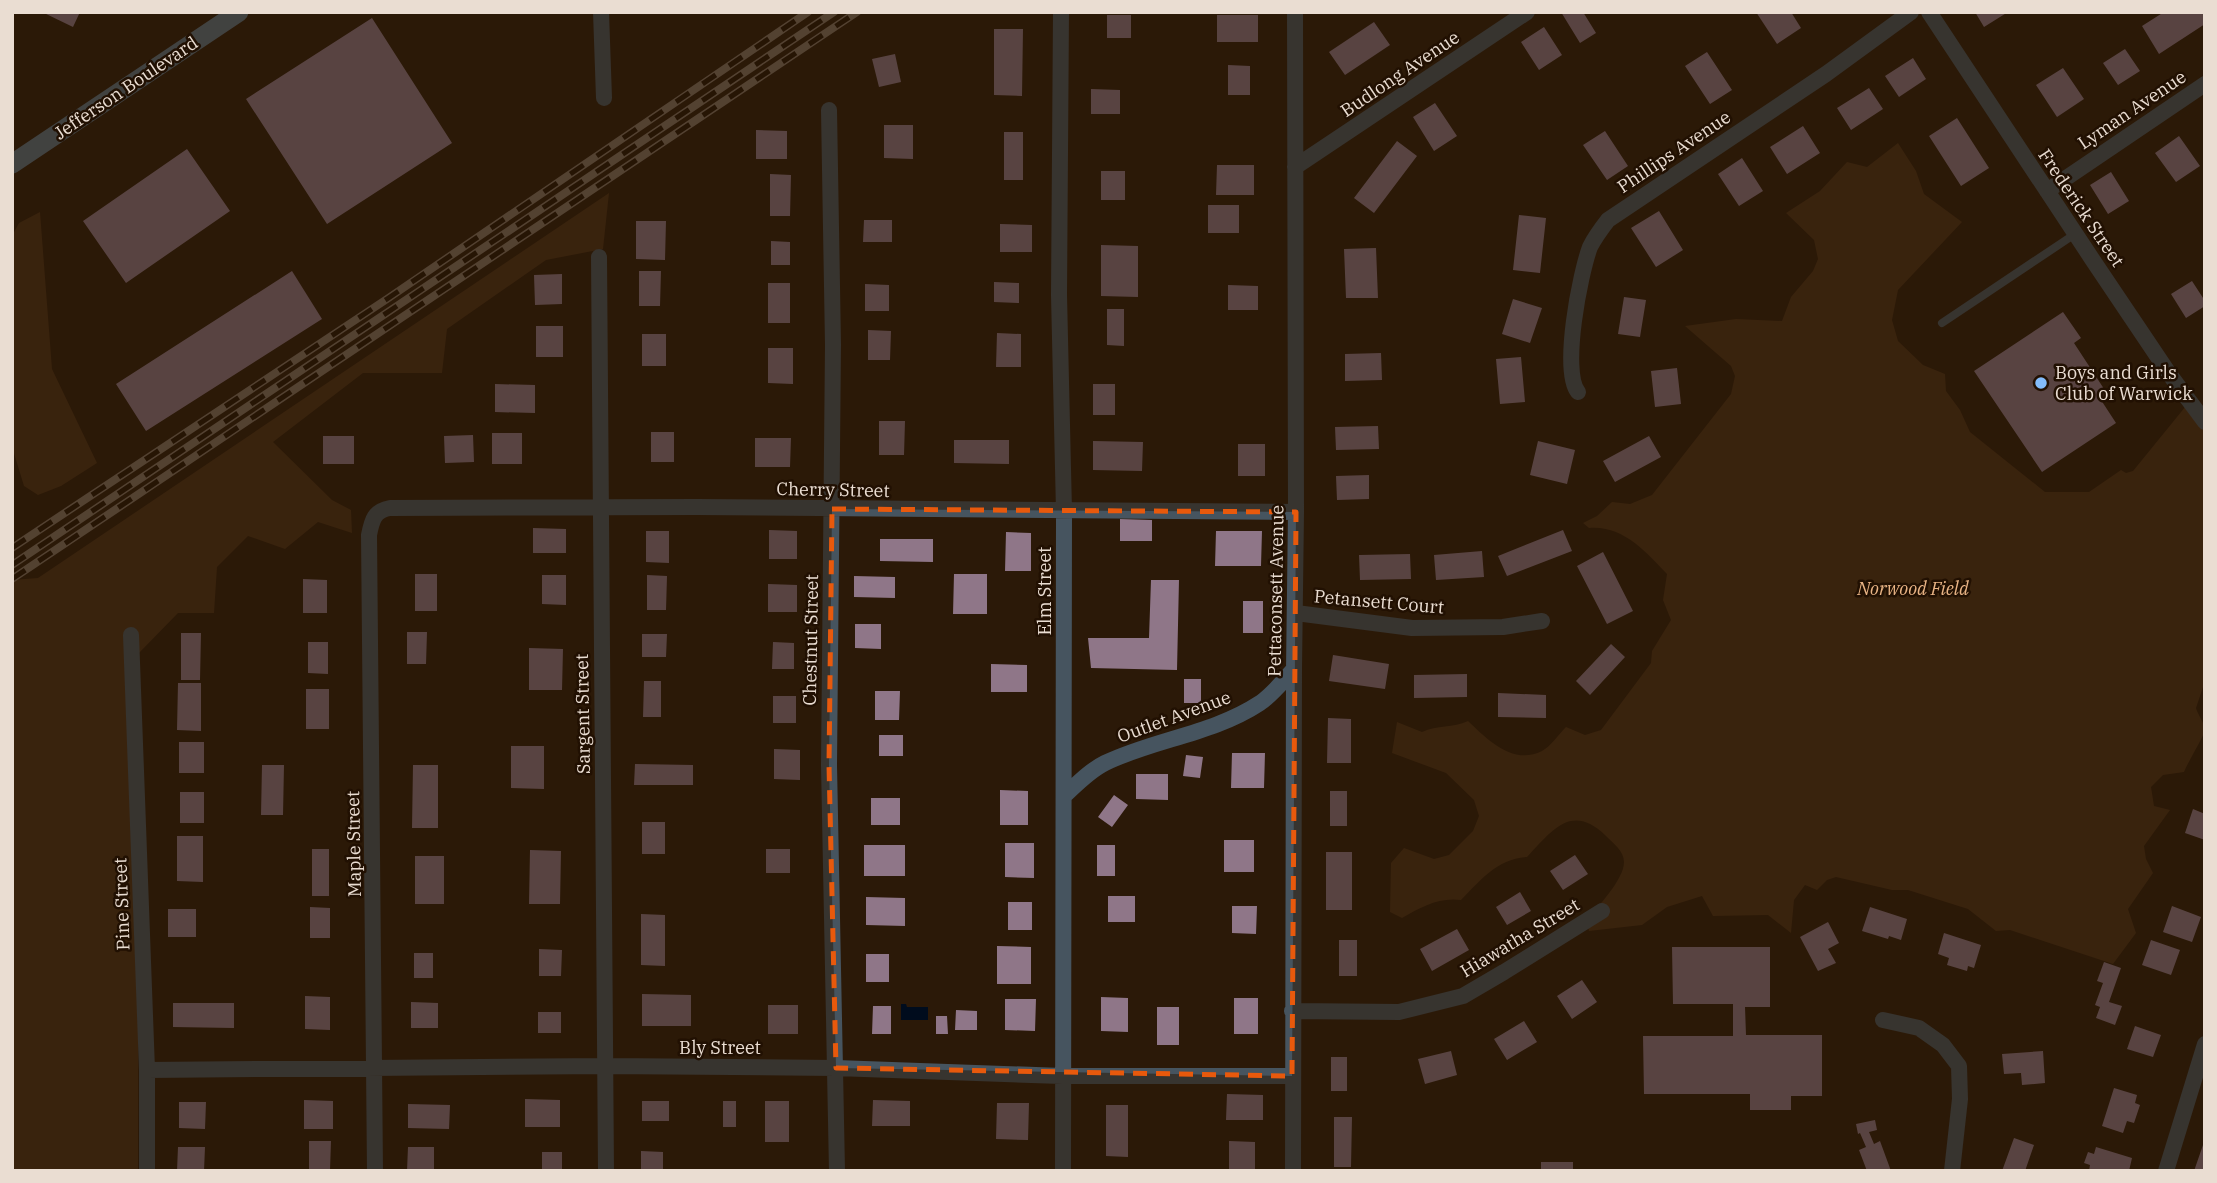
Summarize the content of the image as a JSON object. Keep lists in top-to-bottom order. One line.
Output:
{"streets":{"main road":["Jefferson Boulevard"],"street":["Budlong Avenue","Lyman Avenue","Phillips Avenue","Frederick Street","Cherry Street","Elm Street","Pettaconsett Avenue","Petansett Court","Chestnut Street","Sargent Street","Outlet Avenue","Maple Street","Pine Street","Hiawatha Street","Bly Street"]},"crossings":[["Budlong Avenue","Pettaconsett Avenue"],["Lyman Avenue","Frederick Street"],["Cherry Street","Elm Street"],["Cherry Street","Pettaconsett Avenue"],["Cherry Street","Chestnut Street"],["Cherry Street","Sargent Street"],["Cherry Street","Maple Street"],["Elm Street","Outlet Avenue"],["Elm Street","Bly Street"],["Pettaconsett Avenue","Petansett Court"],["Pettaconsett Avenue","Outlet Avenue"],["Pettaconsett Avenue","Hiawatha Street"],["Pettaconsett Avenue","Bly Street"],["Chestnut Street","Bly Street"],["Sargent Street","Bly Street"],["Maple Street","Bly Street"],["Pine Street","Bly Street"]],"parks":["Norwood Field"],"places":["Boys and Girls Club of Warwick"]}
